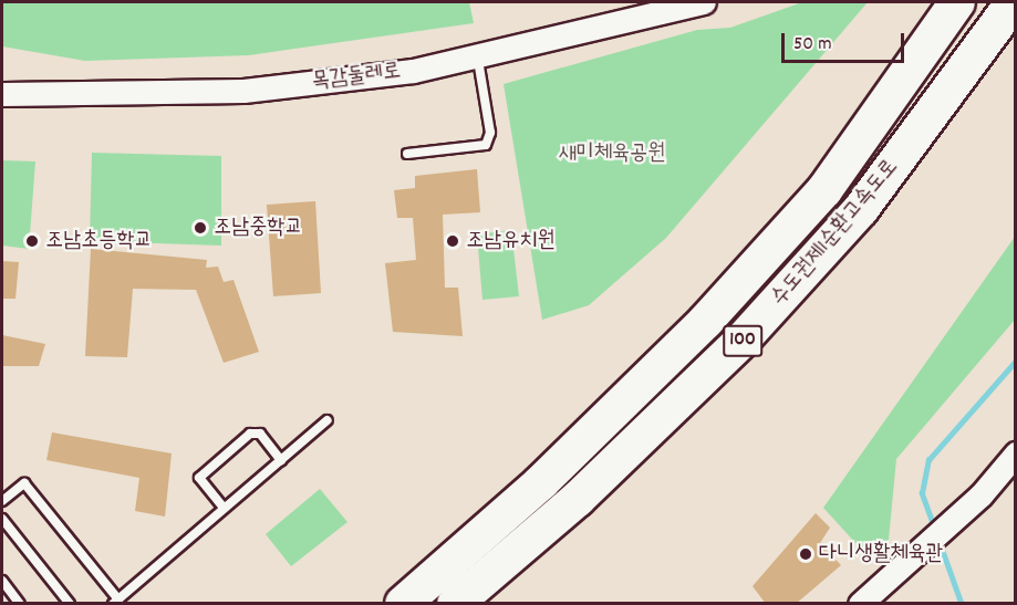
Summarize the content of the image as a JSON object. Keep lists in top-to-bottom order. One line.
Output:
{"streets":{"highway":["수도권제1순환고속도로","100"],"street":["목감둘레로"]},"parks":["새미체육공원"],"places":["조남중학교","조남초등학교","조남유치원","다니생활체육관"],"scale_bar":"50 m"}
